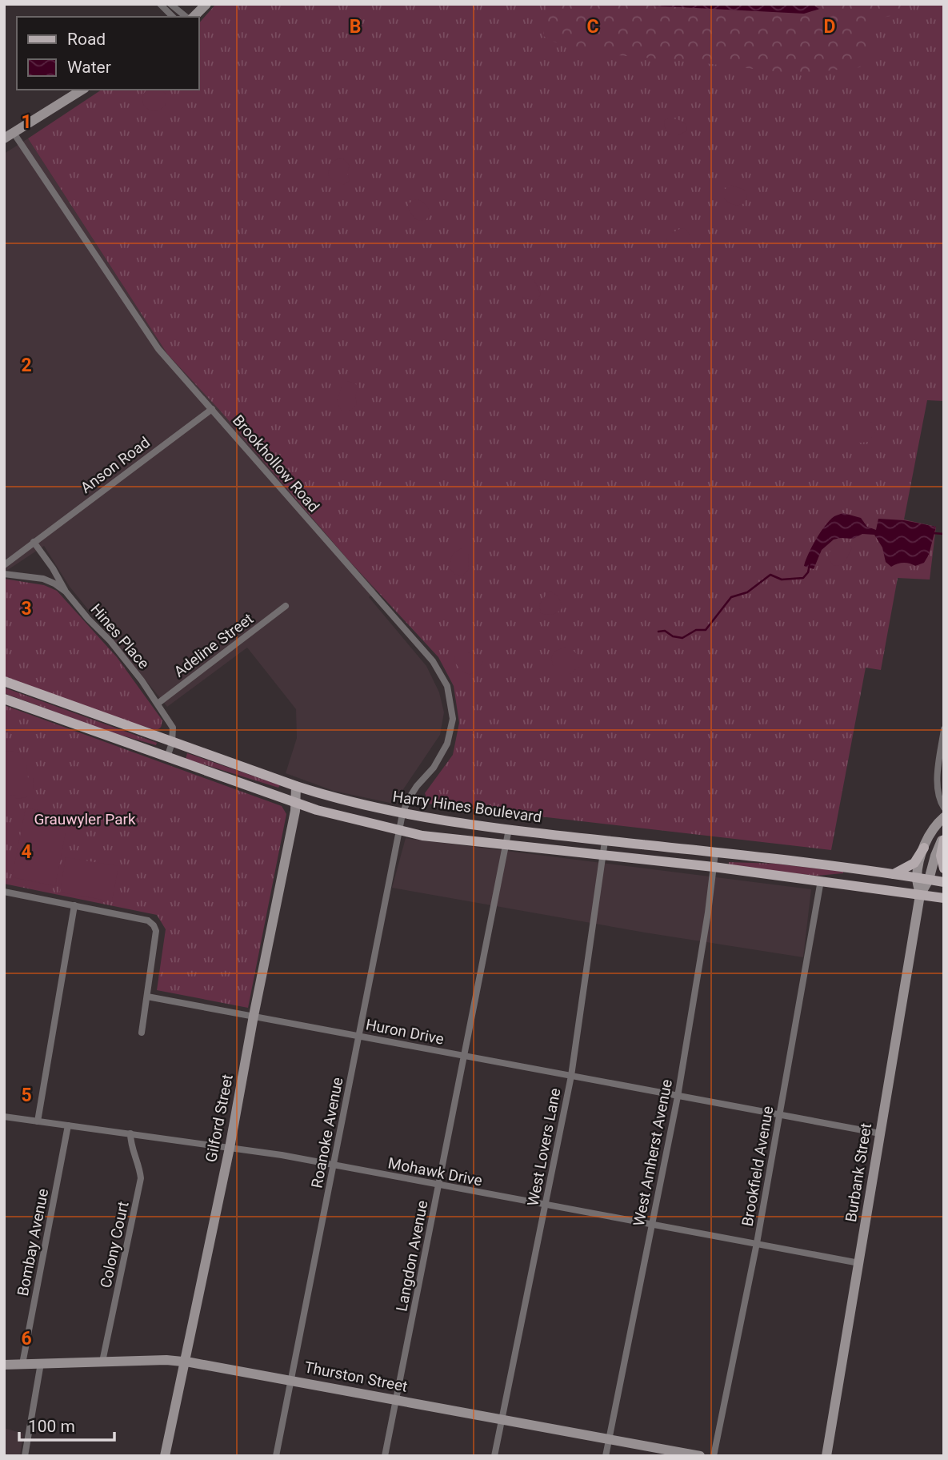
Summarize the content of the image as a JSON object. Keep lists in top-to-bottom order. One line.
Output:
{"streets":{"main road":["Harry Hines Boulevard"],"street":["Brookhollow Road","Anson Road","Hines Place","Adeline Street","Huron Drive","Gilford Street","Roanoke Avenue","West Lovers Lane","West Amherst Avenue","Brookfield Avenue","Mohawk Drive","Burbank Street","Bombay Avenue","Colony Court","Langdon Avenue","Thurston Street"]},"crossings":[["Brookhollow Road","Anson Road"],["Brookhollow Road","Harry Hines Boulevard"],["Brookhollow Road","Roanoke Avenue"],["Hines Place","Adeline Street"],["Hines Place","Harry Hines Boulevard"],["Harry Hines Boulevard","Gilford Street"],["Harry Hines Boulevard","Roanoke Avenue"],["Harry Hines Boulevard","West Lovers Lane"],["Harry Hines Boulevard","West Amherst Avenue"],["Harry Hines Boulevard","Brookfield Avenue"],["Harry Hines Boulevard","Burbank Street"],["Harry Hines Boulevard","Langdon Avenue"],["Huron Drive","Gilford Street"],["Huron Drive","Roanoke Avenue"],["Huron Drive","West Lovers Lane"],["Huron Drive","West Amherst Avenue"],["Huron Drive","Brookfield Avenue"],["Huron Drive","Burbank Street"],["Huron Drive","Langdon Avenue"],["Gilford Street","Mohawk Drive"],["Gilford Street","Thurston Street"],["Roanoke Avenue","Mohawk Drive"],["Roanoke Avenue","Thurston Street"],["West Lovers Lane","Mohawk Drive"],["West Lovers Lane","Thurston Street"],["West Amherst Avenue","Mohawk Drive"],["West Amherst Avenue","Thurston Street"],["Brookfield Avenue","Mohawk Drive"],["Mohawk Drive","Burbank Street"],["Mohawk Drive","Bombay Avenue"],["Mohawk Drive","Colony Court"],["Mohawk Drive","Langdon Avenue"],["Bombay Avenue","Thurston Street"],["Colony Court","Thurston Street"],["Langdon Avenue","Thurston Street"]],"parks":["Grauwyler Park"],"legend":["Road","Water"],"scale_bar":"100 m","grid":{"columns":["B","C","D"],"rows":["1","2","3","4","5","6"]}}
